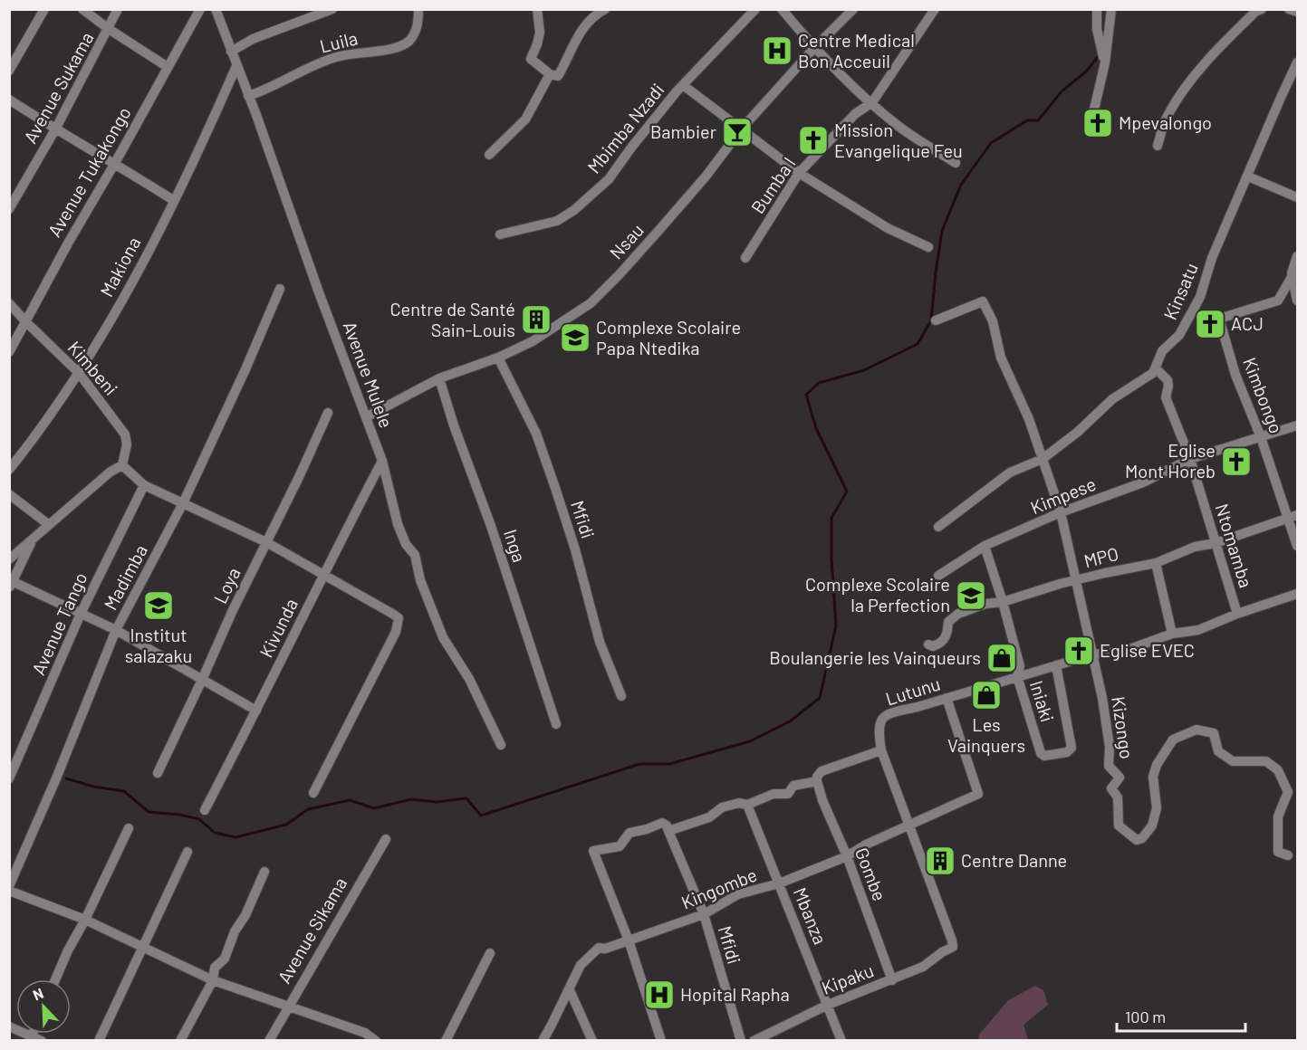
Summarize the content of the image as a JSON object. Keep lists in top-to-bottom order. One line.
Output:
{"streets":{"street":["Luila","Avenue Sukama","Mbimba Nzadi","Avenue Tukakongo","Bumba I","Nsau","Makiona","Kinsatu","Kimbeni","Avenue Mulele","Kimbongo","Kimpese","Mfidi","Inga","Ntomamba","MPO","Madimba","Loya","Avenue Tango","Kivunda","Lutunu","Iniaki","Kizongo","Gombe","Kingombe","Mbanza","Avenue Sikama","Kipaku"]},"crossings":[["Luila","Avenue Mulele"],["Avenue Tukakongo","Kimbeni"],["Nsau","Avenue Mulele"],["Nsau","Mfidi"],["Nsau","Inga"],["Makiona","Kimbeni"],["Makiona","Avenue Mulele"],["Kinsatu","Ntomamba"],["Avenue Mulele","Kivunda"],["Kimbongo","Kimpese"],["Kimbongo","MPO"],["Kimpese","Ntomamba"],["Kimpese","Iniaki"],["Mfidi","Kingombe"],["Ntomamba","MPO"],["Ntomamba","Lutunu"],["MPO","Iniaki"],["Lutunu","Iniaki"],["Lutunu","Kizongo"],["Lutunu","Kingombe"],["Gombe","Kingombe"],["Gombe","Kipaku"],["Kingombe","Mbanza"],["Kingombe","Kipaku"],["Mbanza","Kipaku"]],"places":{"hospital":["Centre Medical Bon Acceuil","Hopital Rapha"],"church":["Mpevalongo","Mission Evangelique Feu","ACJ","Eglise Mont Horeb","Eglise EVEC"],"bar":["Bambier"],"building":["Centre de Santé Sain-Louis","Centre Danne"],"school or university":["Complexe Scolaire Papa Ntedika","Complexe Scolaire la Perfection","Institut salazaku"],"shop":["Boulangerie les Vainqueurs","Les Vainquers"]},"scale_bar":"100 m","north":"top left"}
